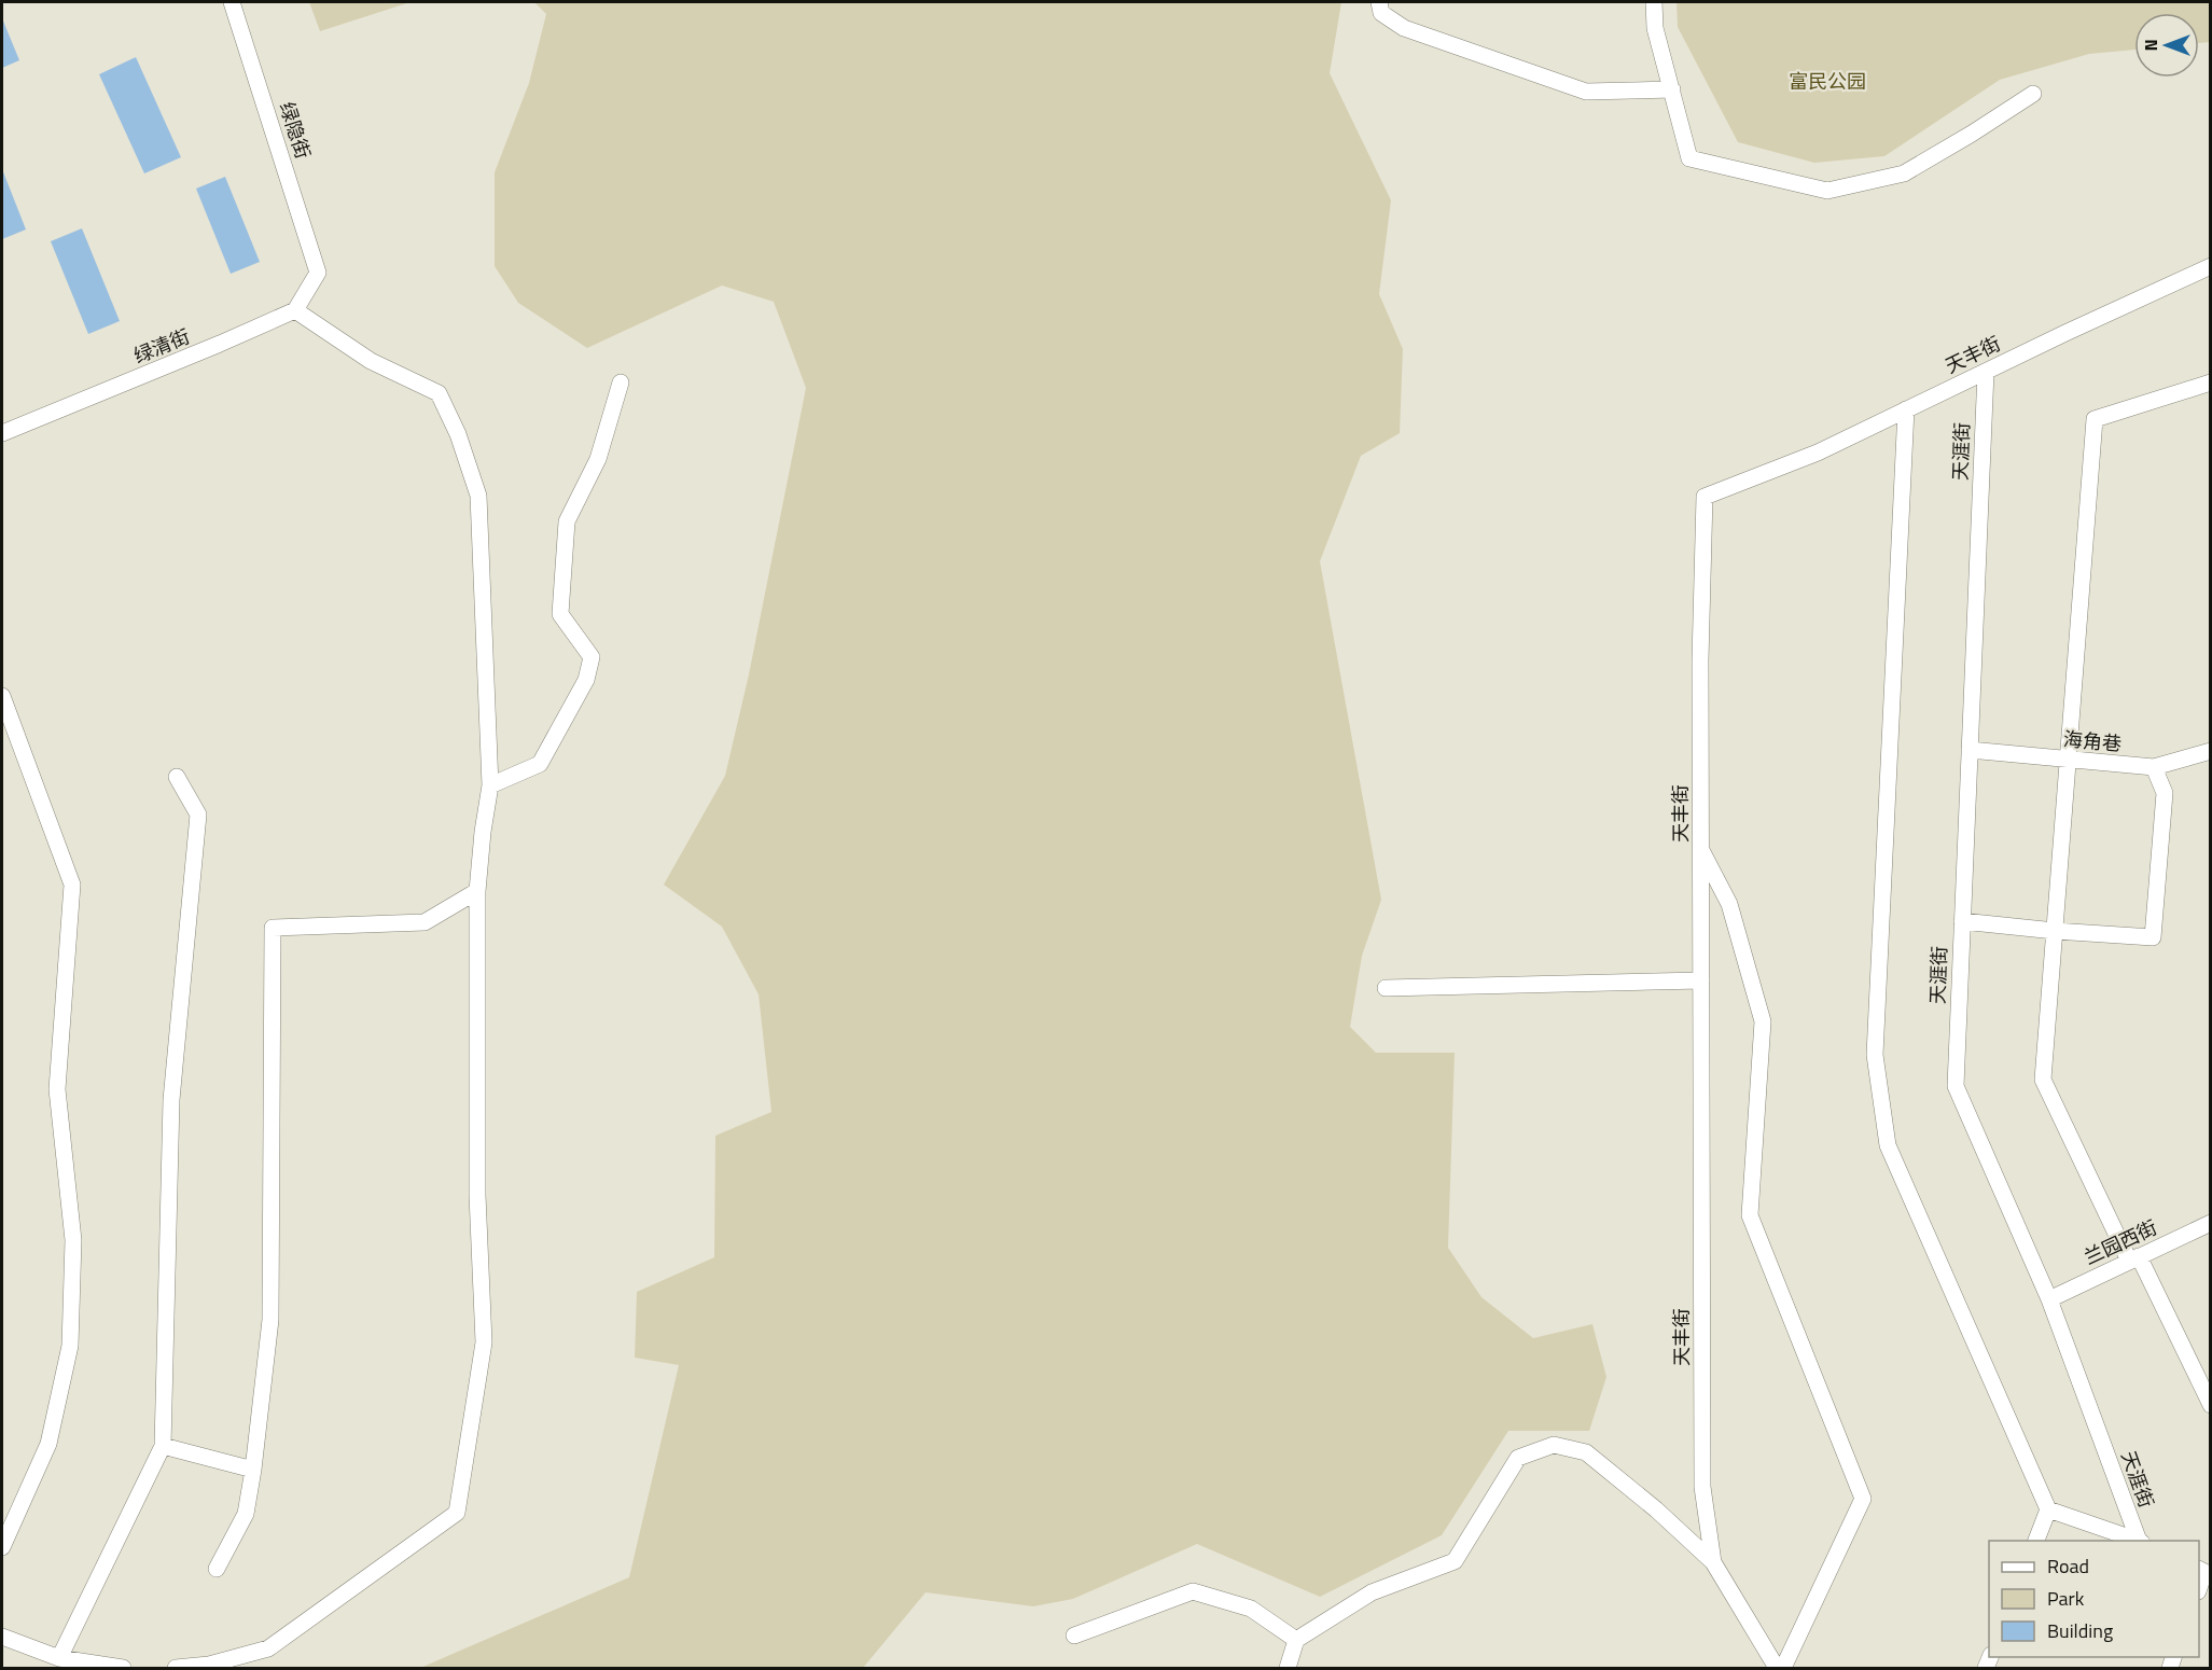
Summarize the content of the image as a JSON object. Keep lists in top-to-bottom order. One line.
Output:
{"streets":{"street":["绿隐街","绿清街","天丰街","天涯街","海角巷","兰园西街"]},"crossings":[["绿隐街","绿清街"],["天丰街","天涯街"],["天涯街","海角巷"],["天涯街","兰园西街"]],"parks":["富民公园"],"legend":["Road","Park","Building"],"north":"left"}
